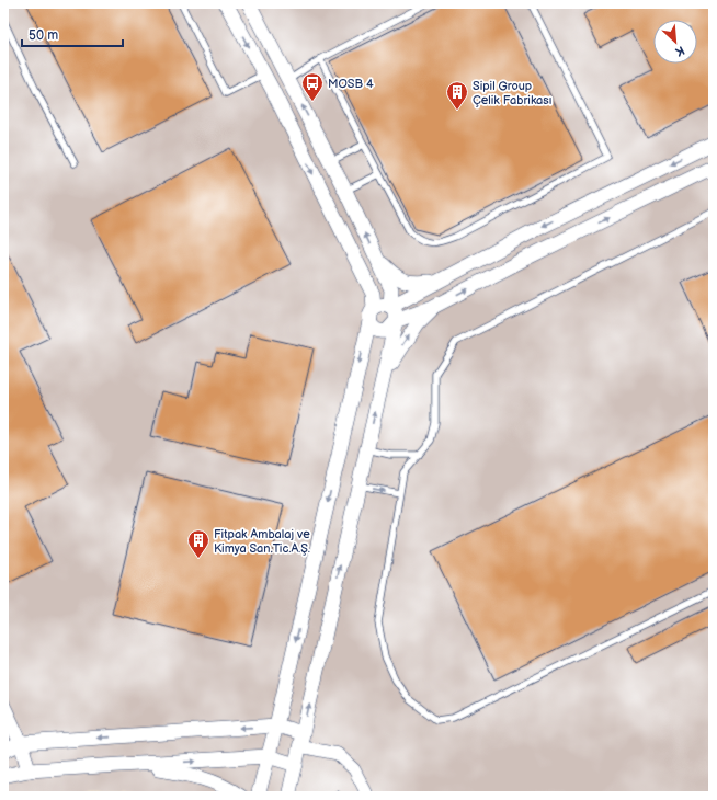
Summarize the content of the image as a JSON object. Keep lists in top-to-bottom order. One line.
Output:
{"places":{"bus stop":["MOSB 4"],"building":["Sipil Group Çelik Fabrikası","Fitpak Ambalaj ve Kimya San.Tic.A.Ş."]},"scale_bar":"50 m","north":"bottom right"}
